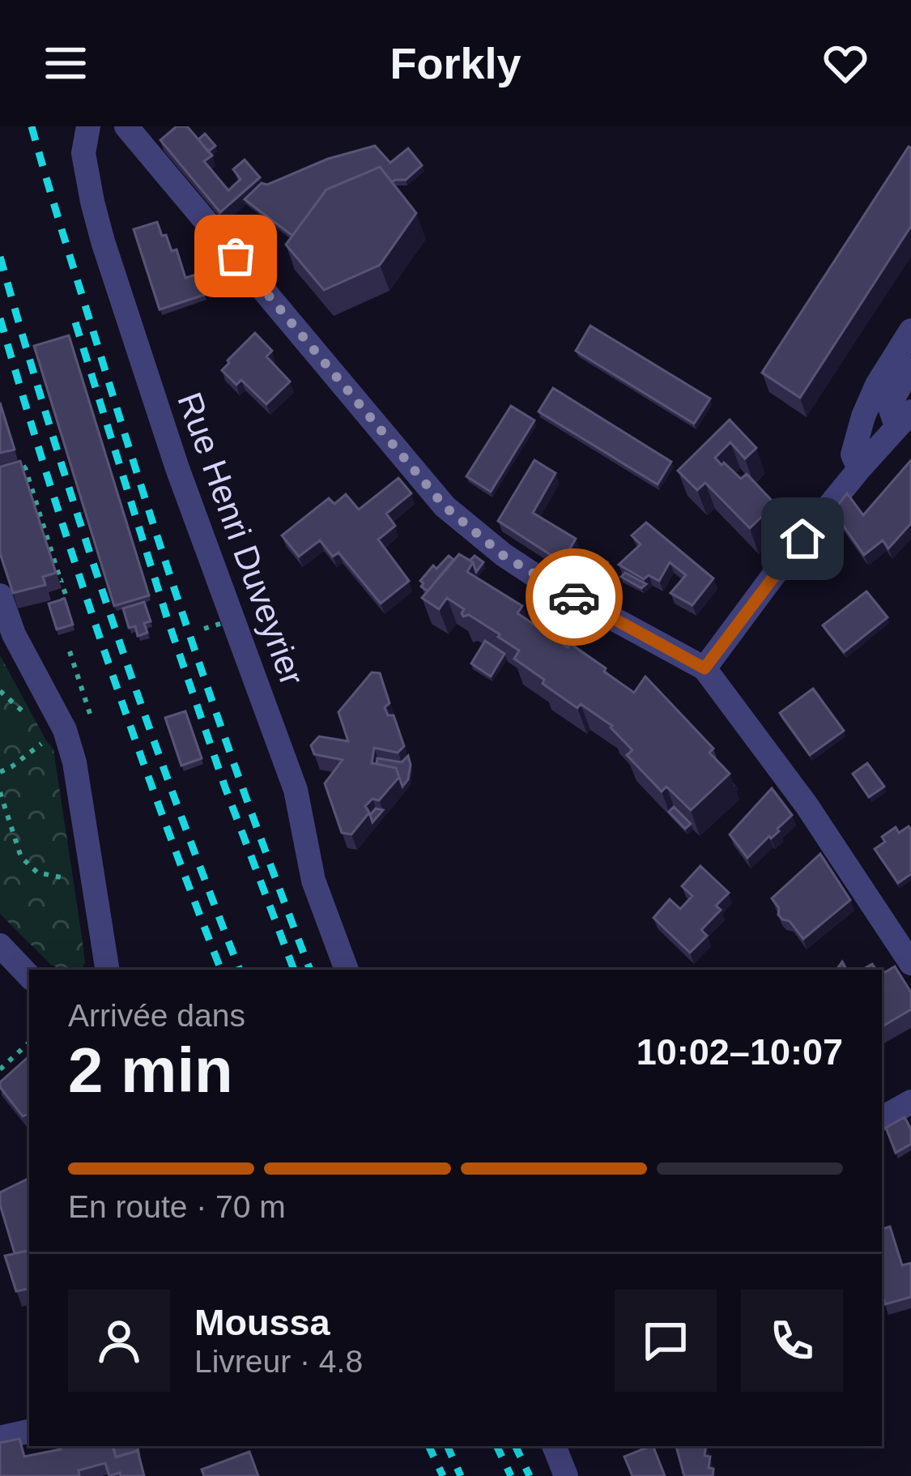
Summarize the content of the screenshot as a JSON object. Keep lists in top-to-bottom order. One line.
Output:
{"streets":{"street":["Rue Henri Duveyrier"]},"page":{"header":"Forkly","heading":["2 min","Arrivée dans","10:02–10:07"],"panel":["Moussa","Livreur · 4.8"],"bar":"En route · 70 m"}}
